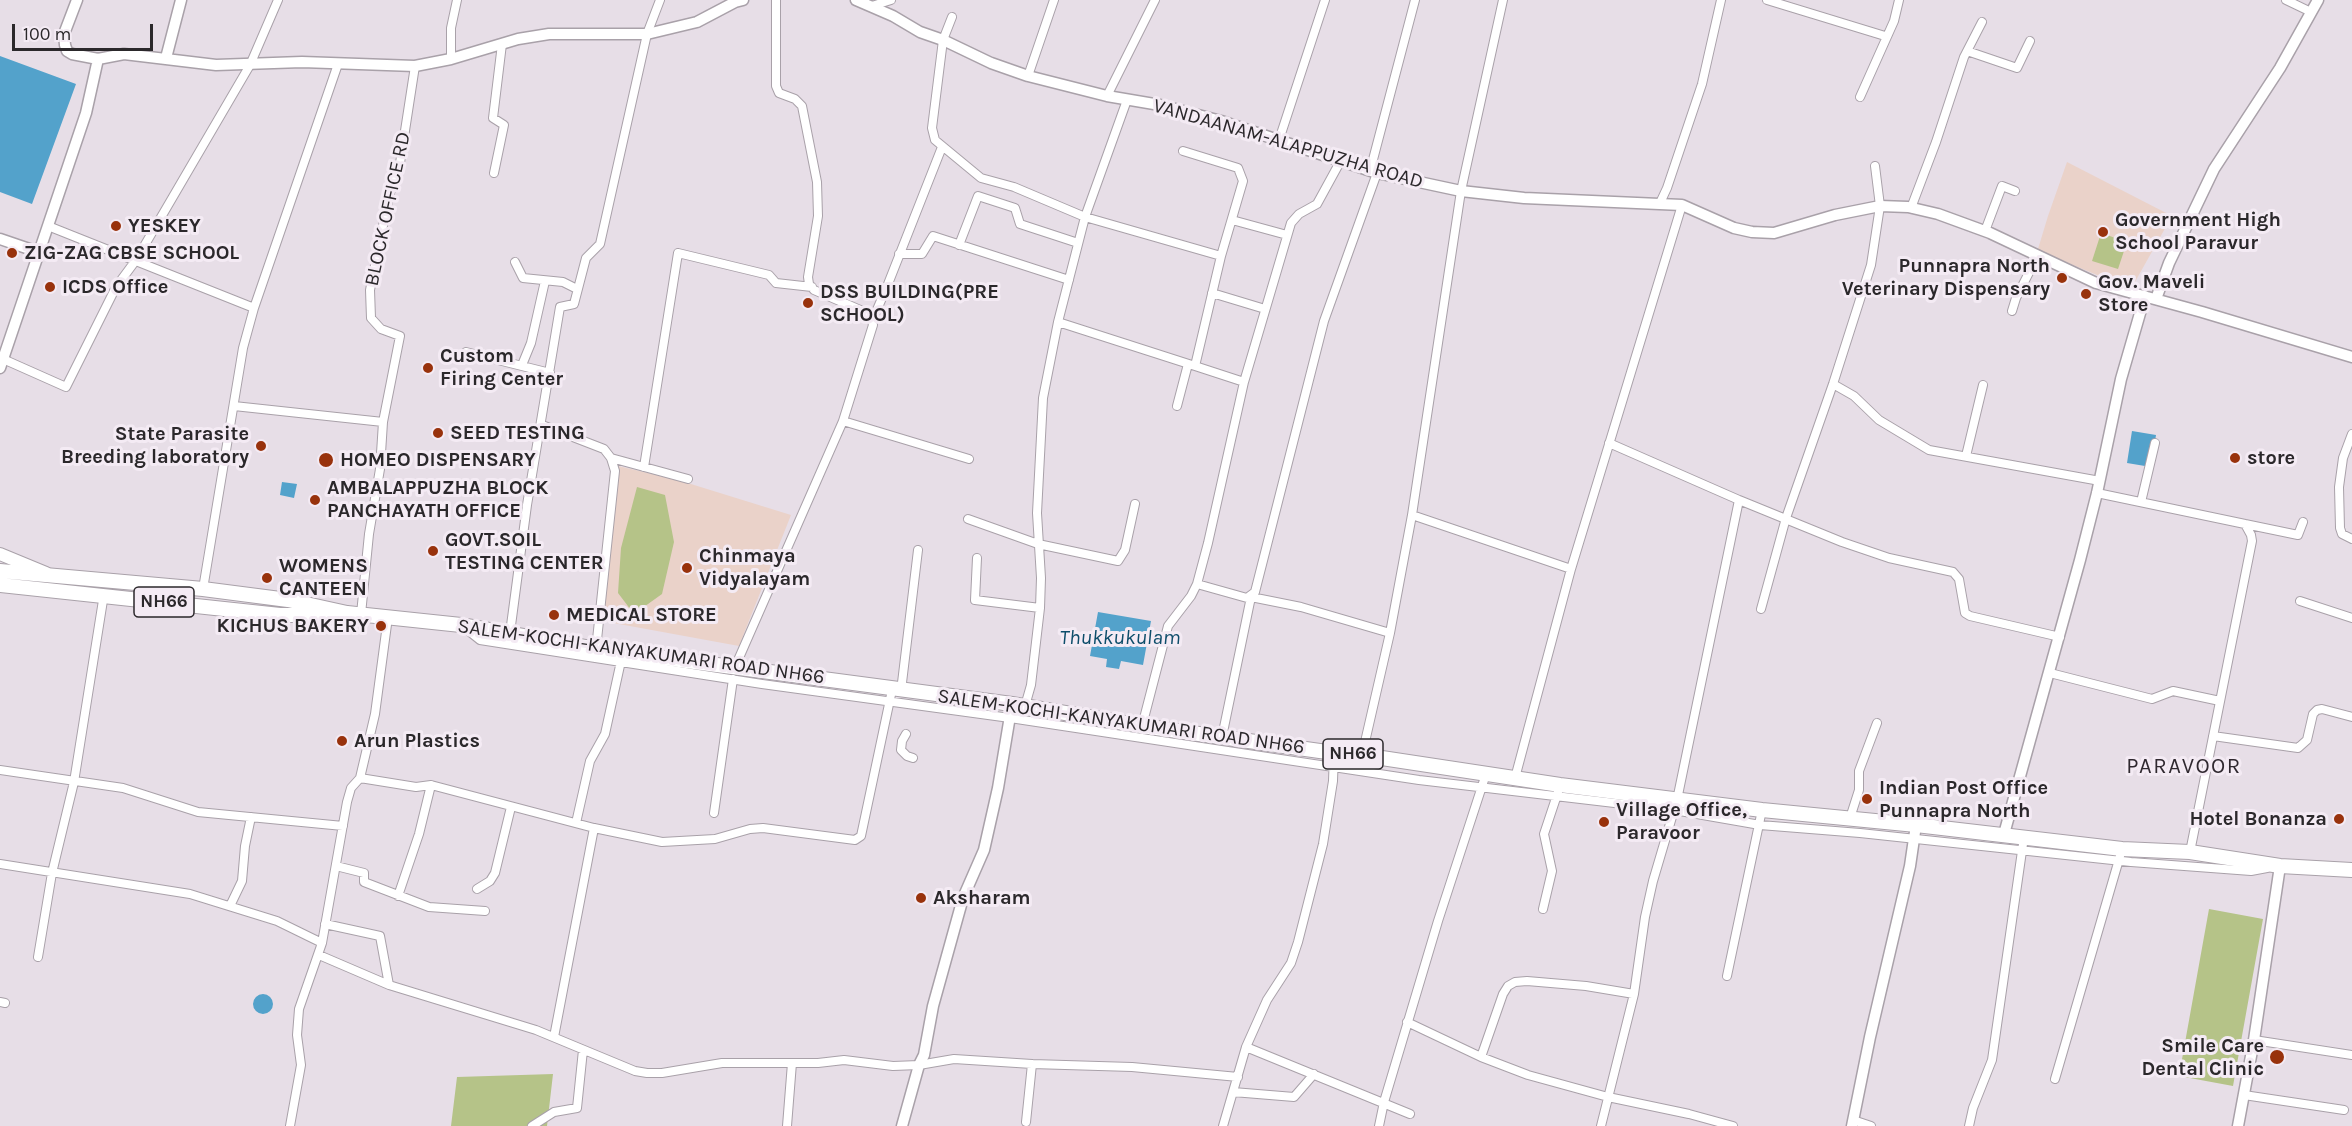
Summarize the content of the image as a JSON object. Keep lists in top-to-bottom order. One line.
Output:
{"streets":{"highway":["NH66","SALEM-KOCHI-KANYAKUMARI ROAD NH66"],"main road":["VANDAANAM-ALAPPUZHA ROAD"],"street":["BLOCK OFFICE RD"]},"crossings":[["NH66","SALEM-KOCHI-KANYAKUMARI ROAD NH66"]],"districts":["PARAVOOR"],"water":["Thukkukulam"],"places":["YESKEY","Government High School Paravur","ZIG-ZAG CBSE SCHOOL","Punnapra North Veterinary Dispensary","ICDS Office","Gov. Maveli Store","DSS BUILDING(PRE SCHOOL)","Custom Firing Center","SEED TESTING","State Parasite Breeding laboratory","store","HOMEO DISPENSARY","AMBALAPPUZHA BLOCK PANCHAYATH OFFICE","GOVT.SOIL TESTING CENTER","Chinmaya Vidyalayam","WOMENS CANTEEN","MEDICAL STORE","KICHUS BAKERY","Arun Plastics","Indian Post Office Punnapra North","Hotel Bonanza","Village Office, Paravoor","Aksharam","Smile Care Dental Clinic"],"scale_bar":"100 m"}
